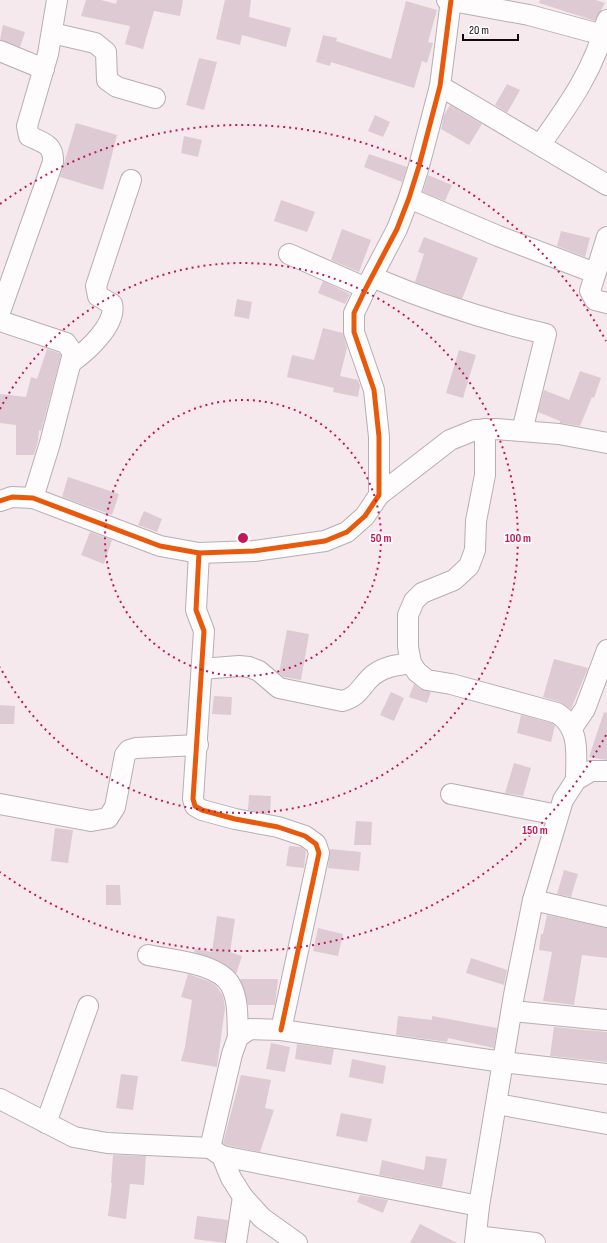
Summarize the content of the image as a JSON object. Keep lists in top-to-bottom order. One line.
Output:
{"scale_bar":"20 m","rings":["50 m","100 m","150 m"]}
